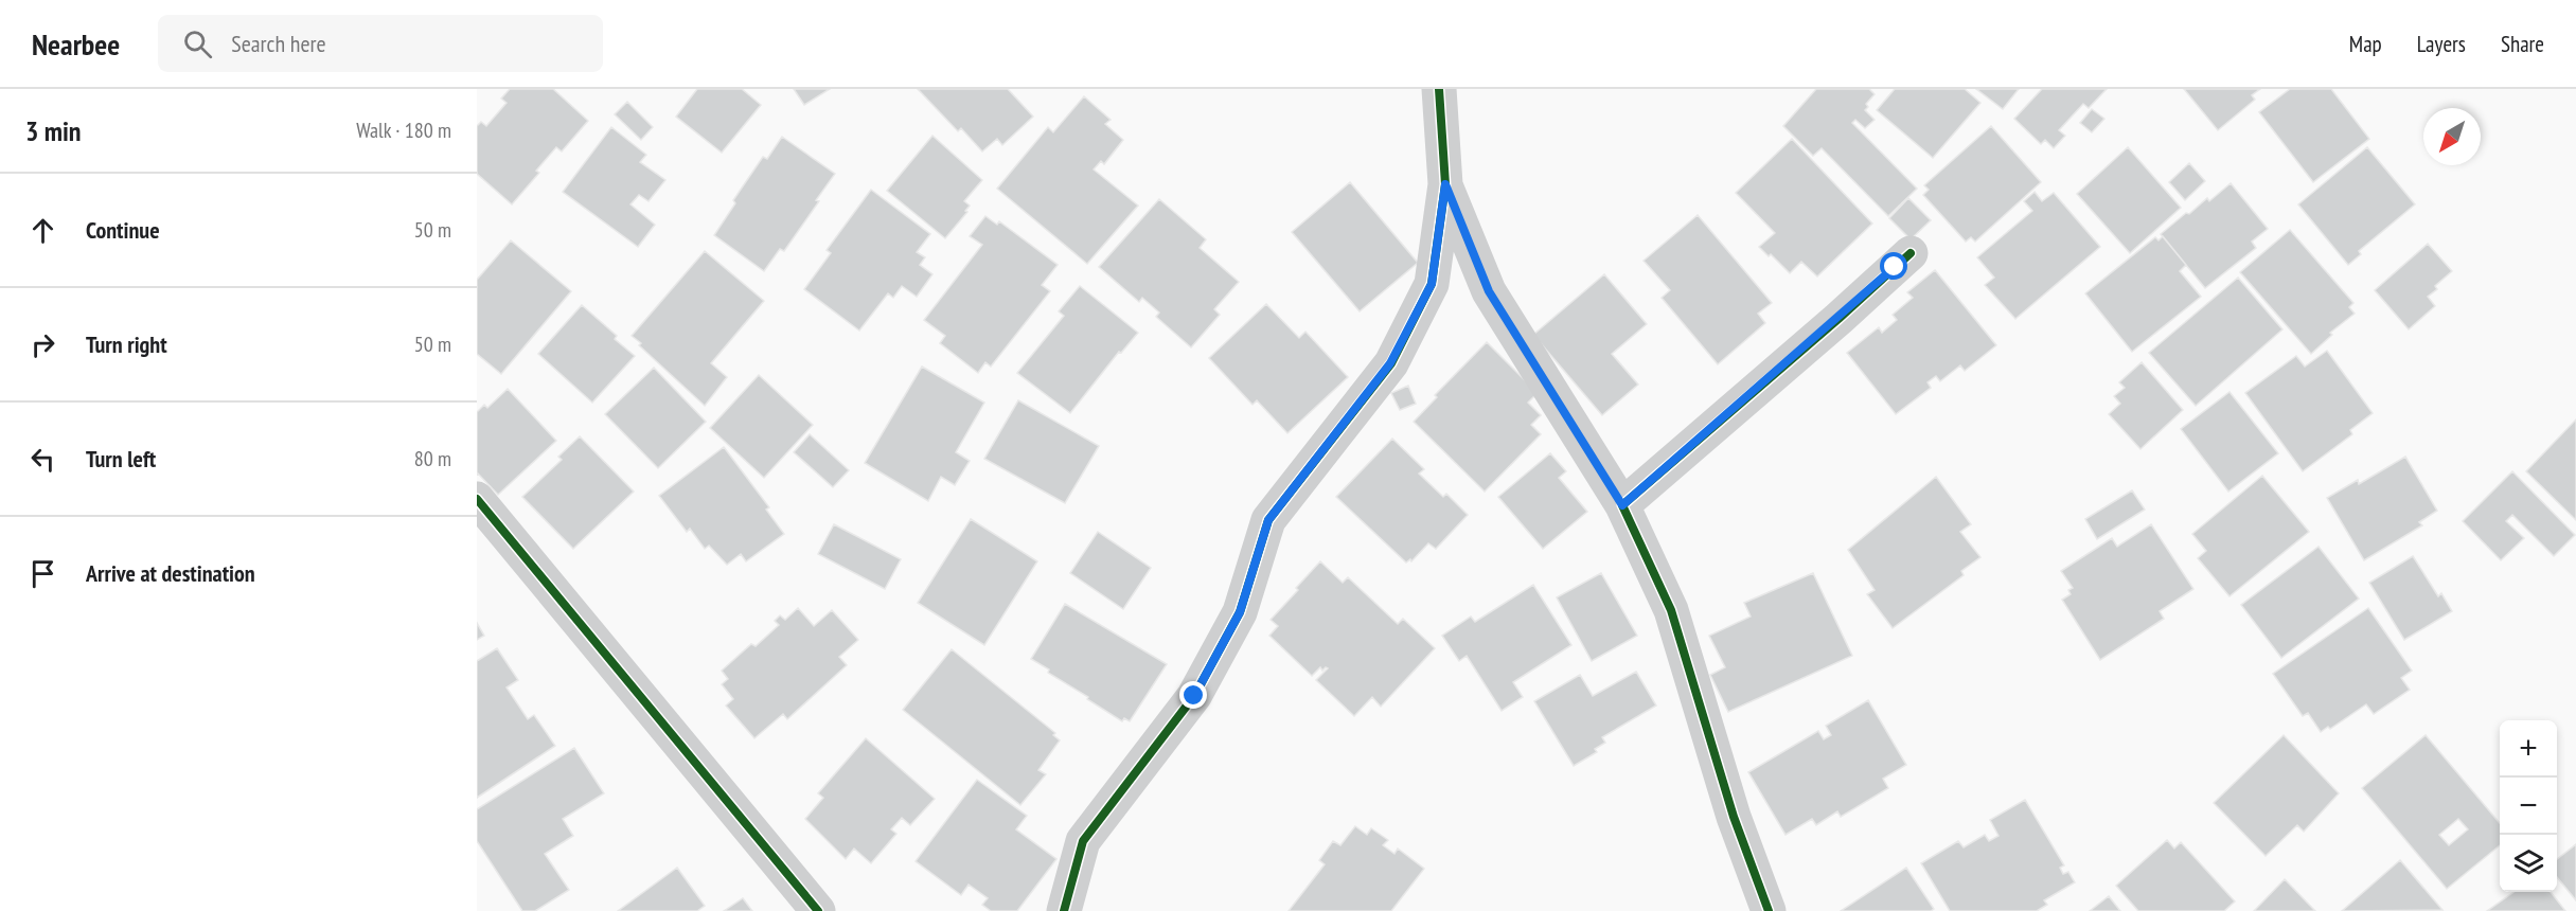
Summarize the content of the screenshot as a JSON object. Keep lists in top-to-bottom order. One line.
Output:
{"north":"bottom left","page":{"header":"Nearbee","search":"Search here","nav":["Map","Layers","Share"],"heading":["3 min","Walk · 180 m"],"list":[["Continue","50 m"],["Turn right","50 m"],["Turn left","80 m"],"Arrive at destination"],"map_buttons":["+","−"]}}
